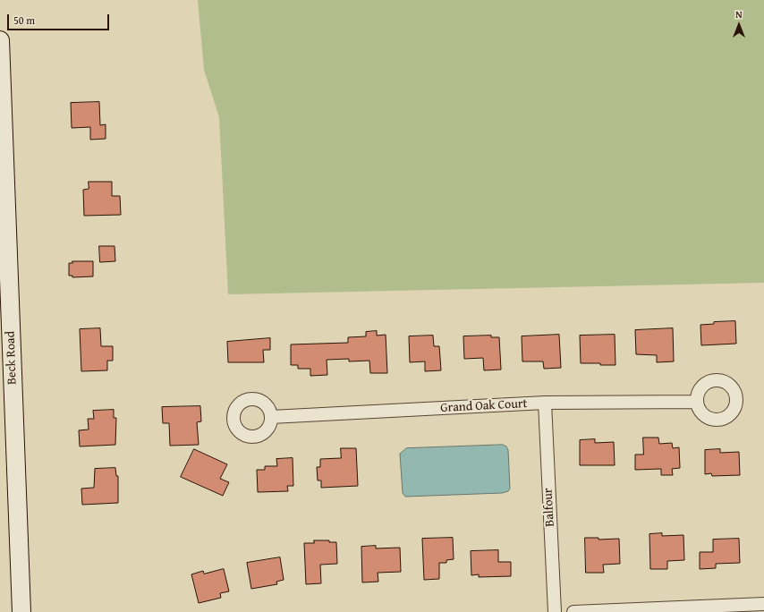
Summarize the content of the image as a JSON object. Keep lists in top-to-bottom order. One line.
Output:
{"streets":{"main road":["Beck Road"],"street":["Grand Oak Court","Balfour"]},"crossings":[["Grand Oak Court","Balfour"]],"scale_bar":"50 m","north":"top"}
